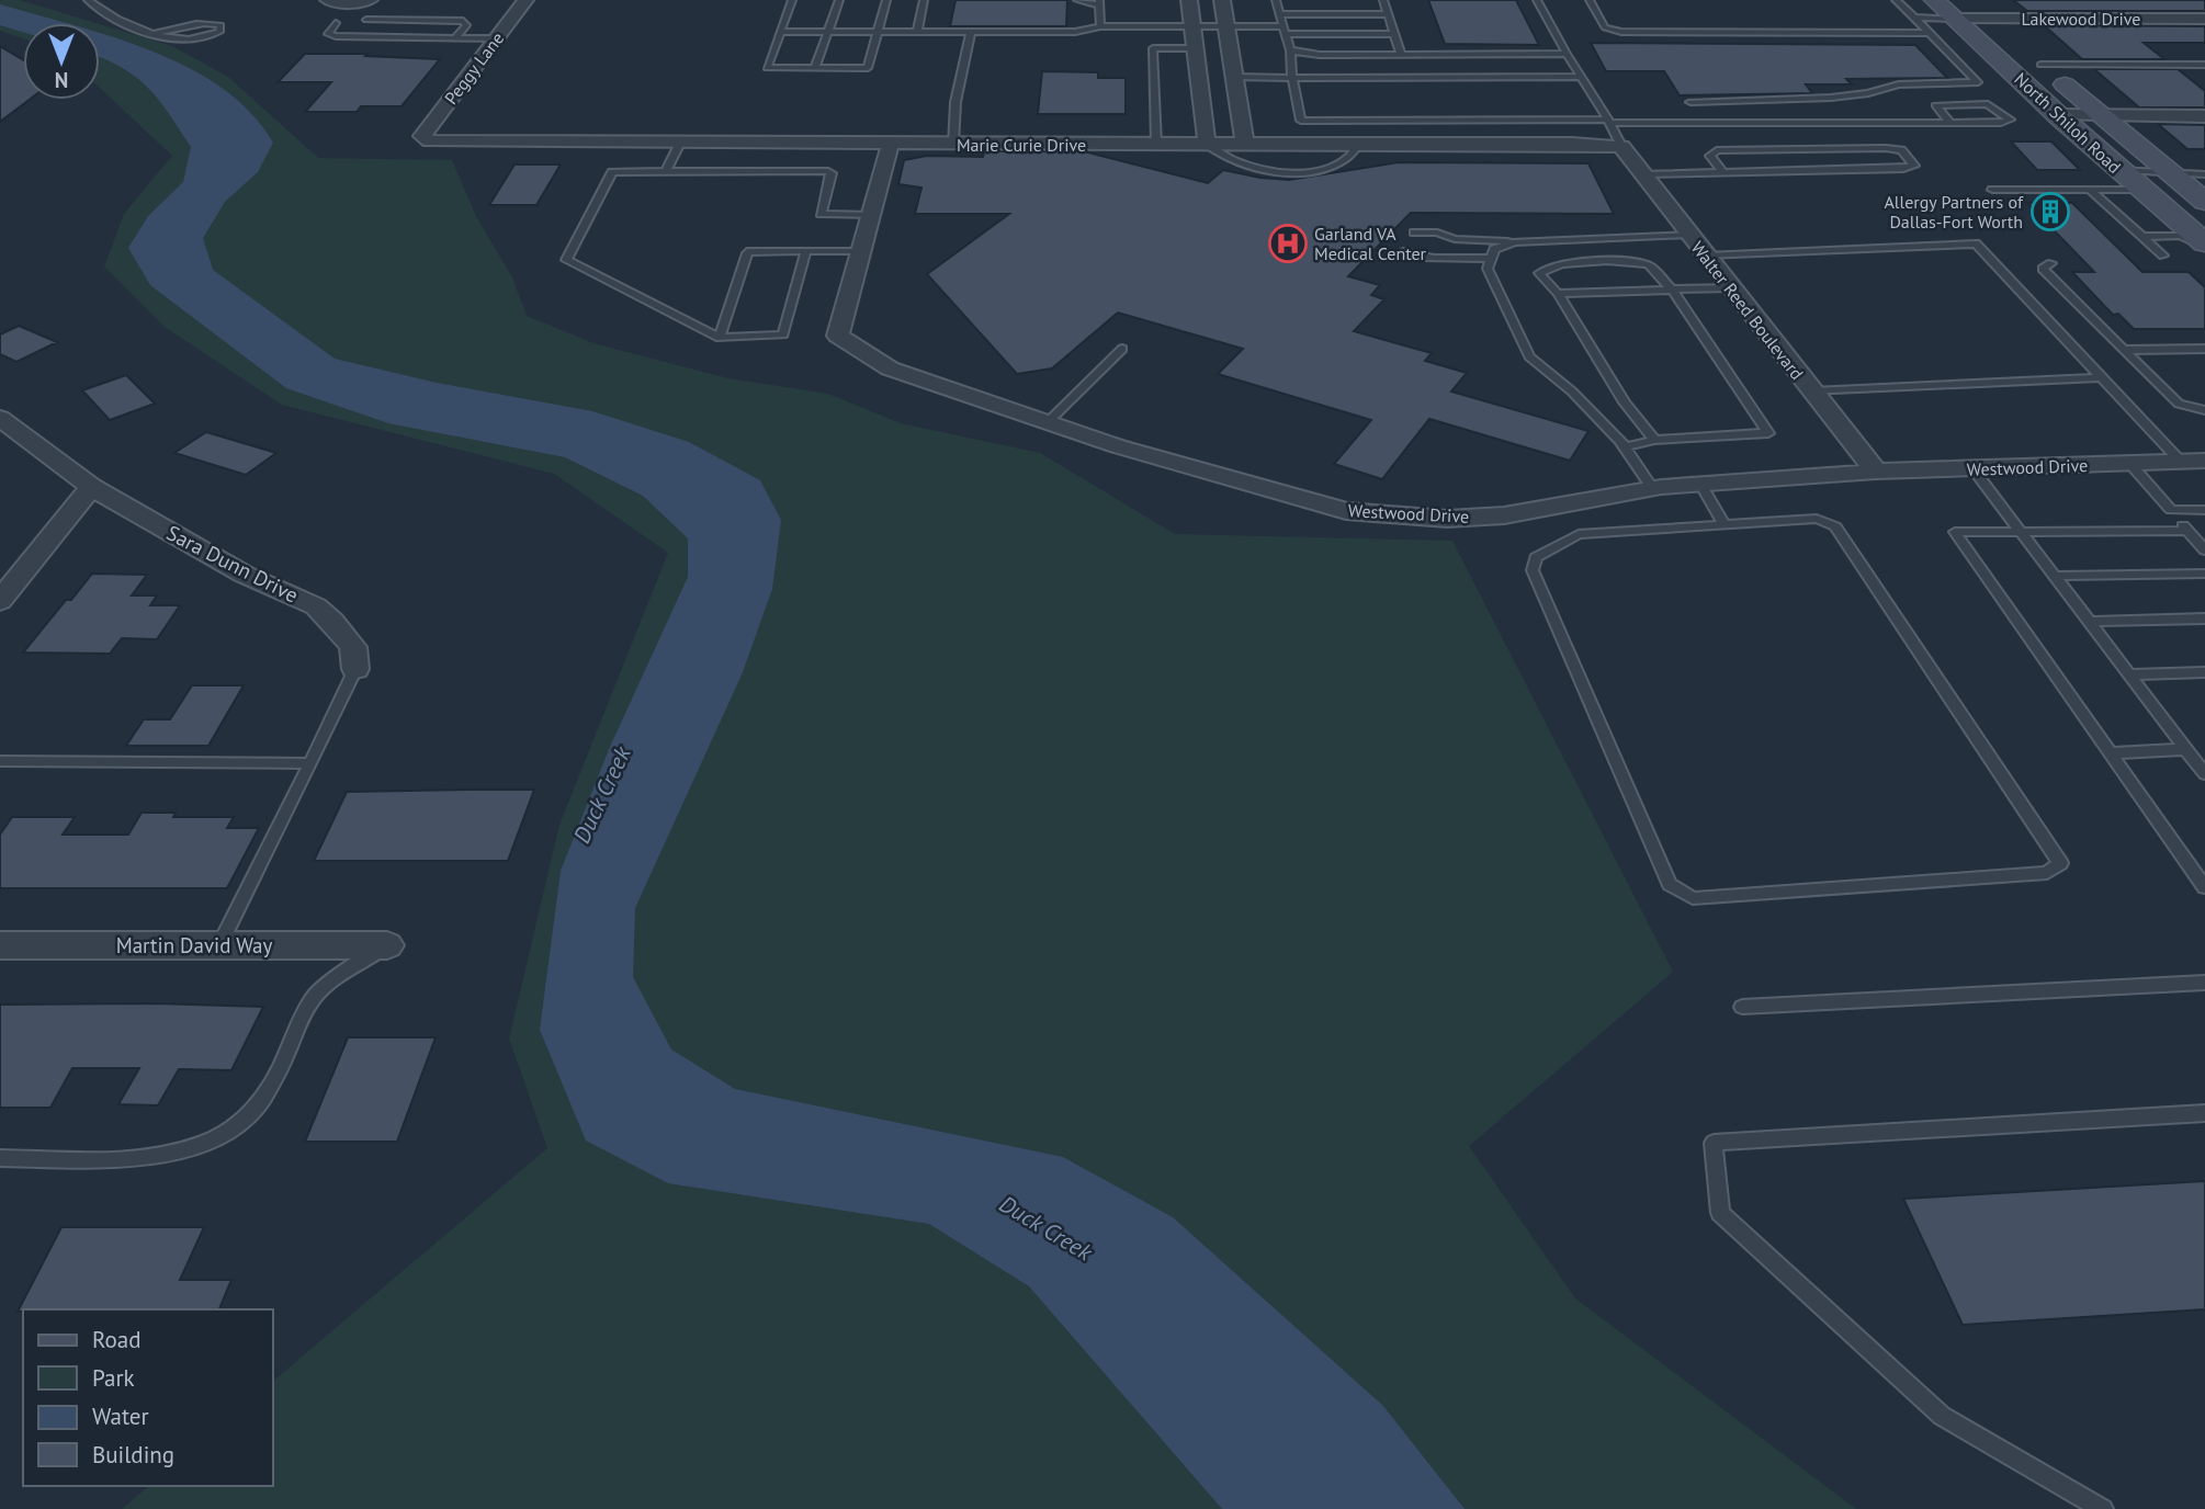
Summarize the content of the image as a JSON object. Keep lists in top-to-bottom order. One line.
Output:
{"streets":{"main road":["North Shiloh Road"],"street":["Lakewood Drive","Peggy Lane","Marie Curie Drive","Walter Reed Boulevard","Westwood Drive","Sara Dunn Drive","Martin David Way"]},"crossings":[["Lakewood Drive","North Shiloh Road"],["Peggy Lane","Marie Curie Drive"],["Marie Curie Drive","Walter Reed Boulevard"],["Marie Curie Drive","Westwood Drive"],["Walter Reed Boulevard","Westwood Drive"],["Sara Dunn Drive","Martin David Way"]],"water":["Duck Creek"],"places":{"building":["Allergy Partners of Dallas-Fort Worth"],"hospital":["Garland VA Medical Center"]},"legend":["Road","Park","Water","Building"],"north":"bottom"}
